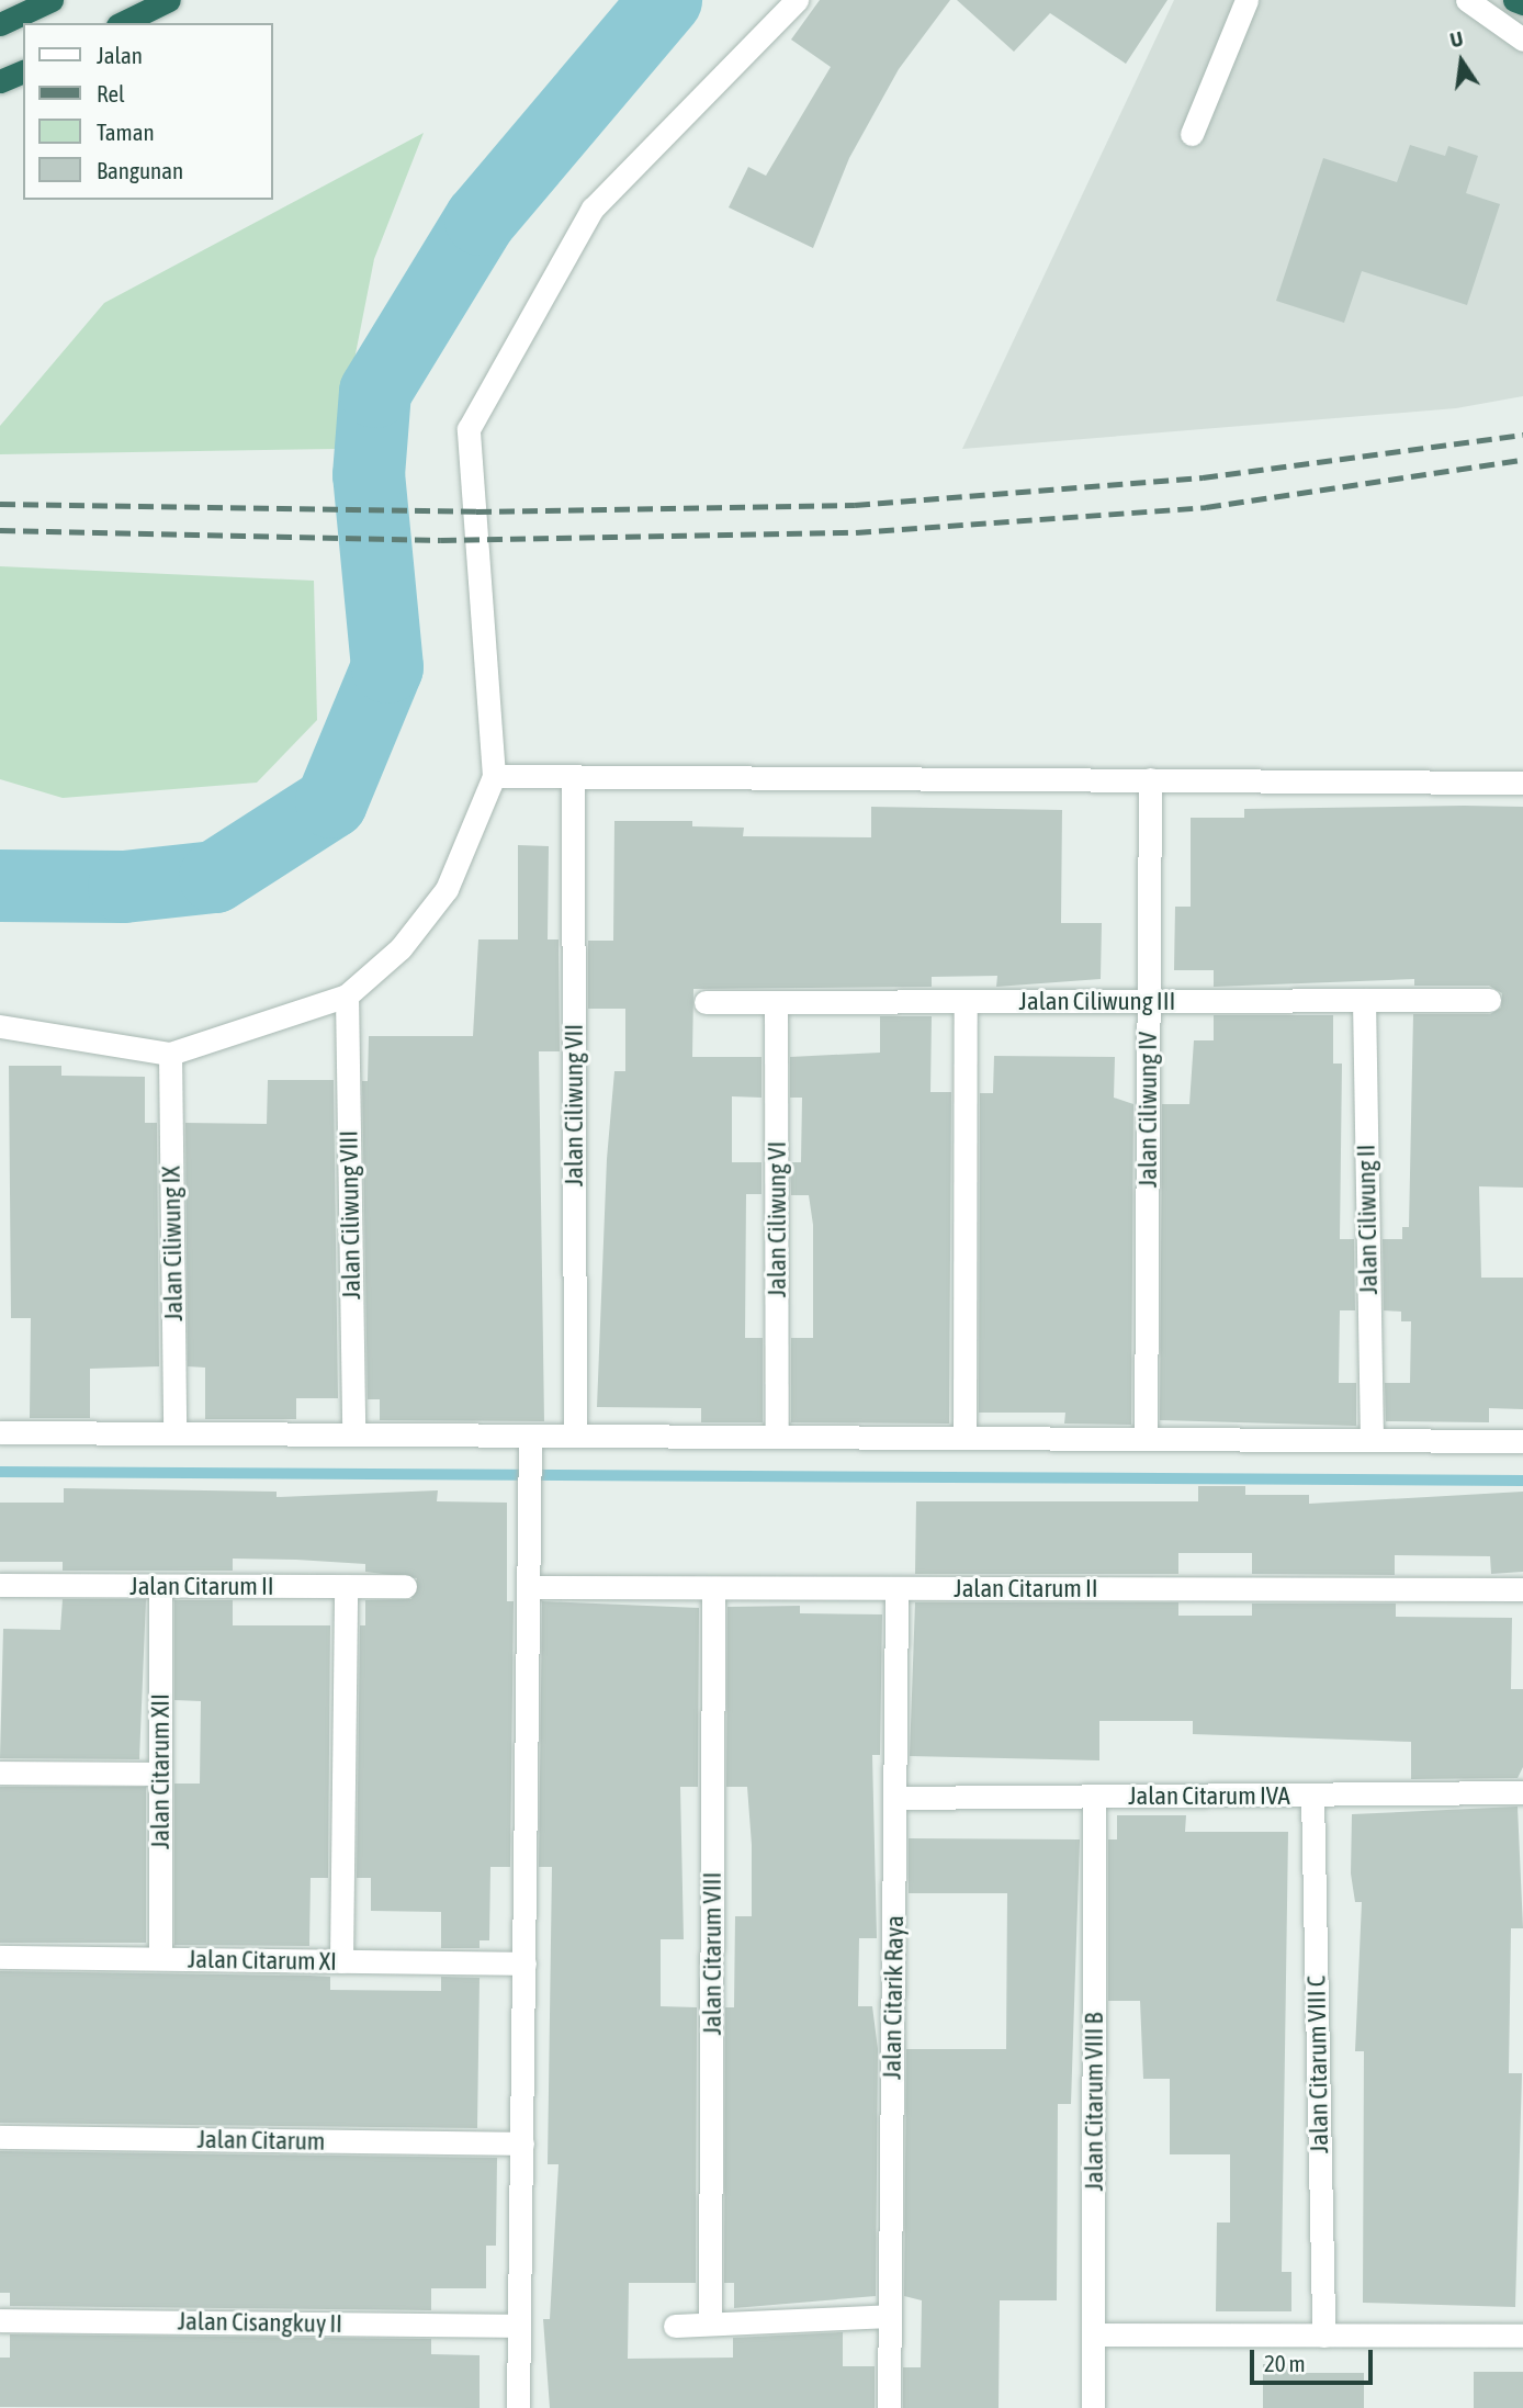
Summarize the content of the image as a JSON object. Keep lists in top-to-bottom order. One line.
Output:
{"streets":{"street":["Jalan Ciliwung III","Jalan Ciliwung VII","Jalan Ciliwung IV","Jalan Ciliwung VIII","Jalan Ciliwung VI","Jalan Ciliwung II","Jalan Ciliwung IX","Jalan Citarum II","Jalan Citarum XII","Jalan Citarum IVA","Jalan Citarum VIII","Jalan Citarum XI","Jalan Citarik Raya","Jalan Citarum VIII C","Jalan Citarum VIII B","Jalan Citarum","Jalan Cisangkuy II"]},"crossings":[["Jalan Ciliwung III","Jalan Ciliwung IV"],["Jalan Ciliwung III","Jalan Ciliwung VI"],["Jalan Ciliwung III","Jalan Ciliwung II"],["Jalan Citarum II","Jalan Citarum XII"],["Jalan Citarum II","Jalan Citarum VIII"],["Jalan Citarum II","Jalan Citarik Raya"],["Jalan Citarum XII","Jalan Citarum XI"],["Jalan Citarum IVA","Jalan Citarik Raya"],["Jalan Citarum IVA","Jalan Citarum VIII C"],["Jalan Citarum IVA","Jalan Citarum VIII B"]],"legend":["Jalan","Rel","Taman","Bangunan"],"scale_bar":"20 m","north":"top"}
